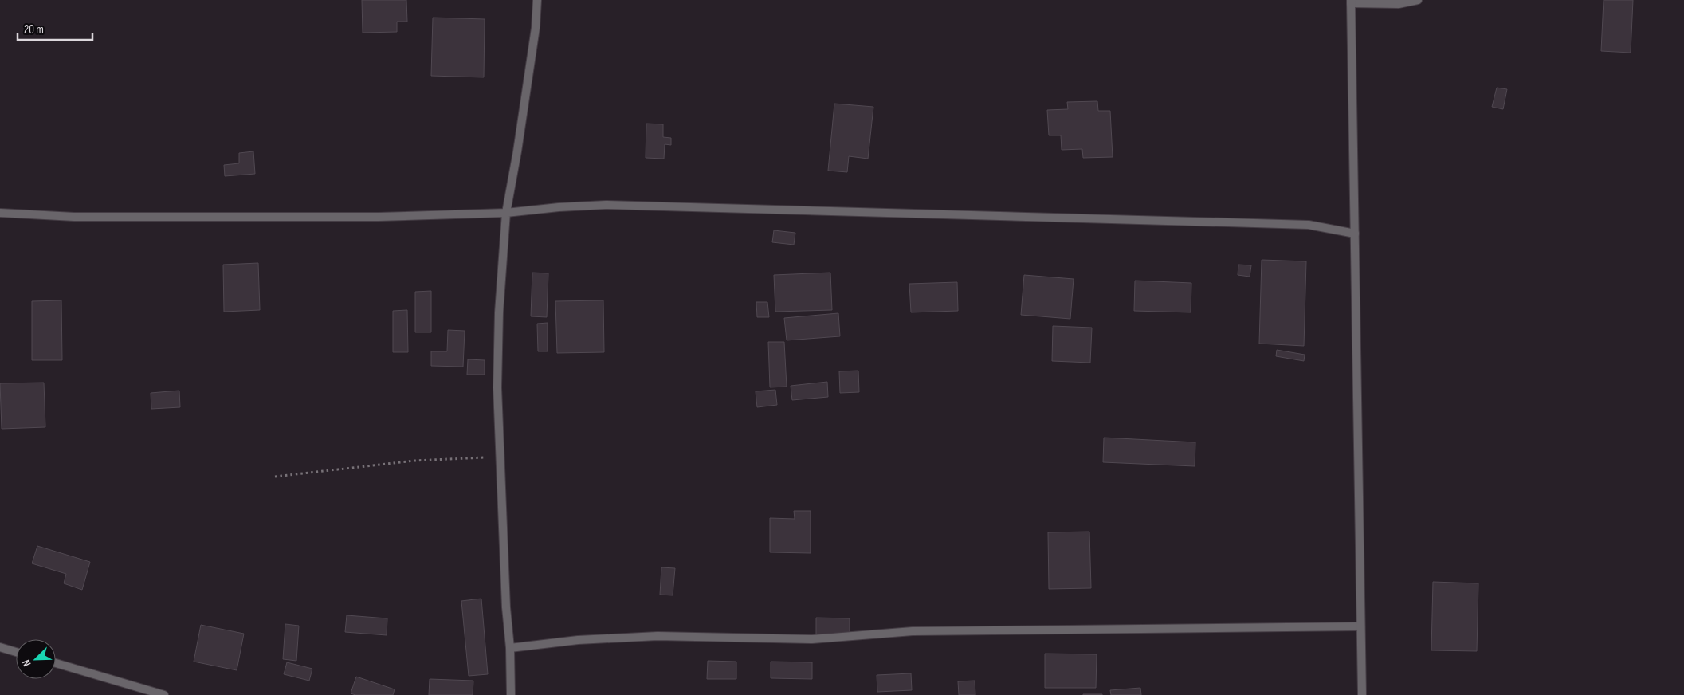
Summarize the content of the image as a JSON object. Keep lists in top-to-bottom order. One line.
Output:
{"scale_bar":"20 m","north":"bottom left"}
